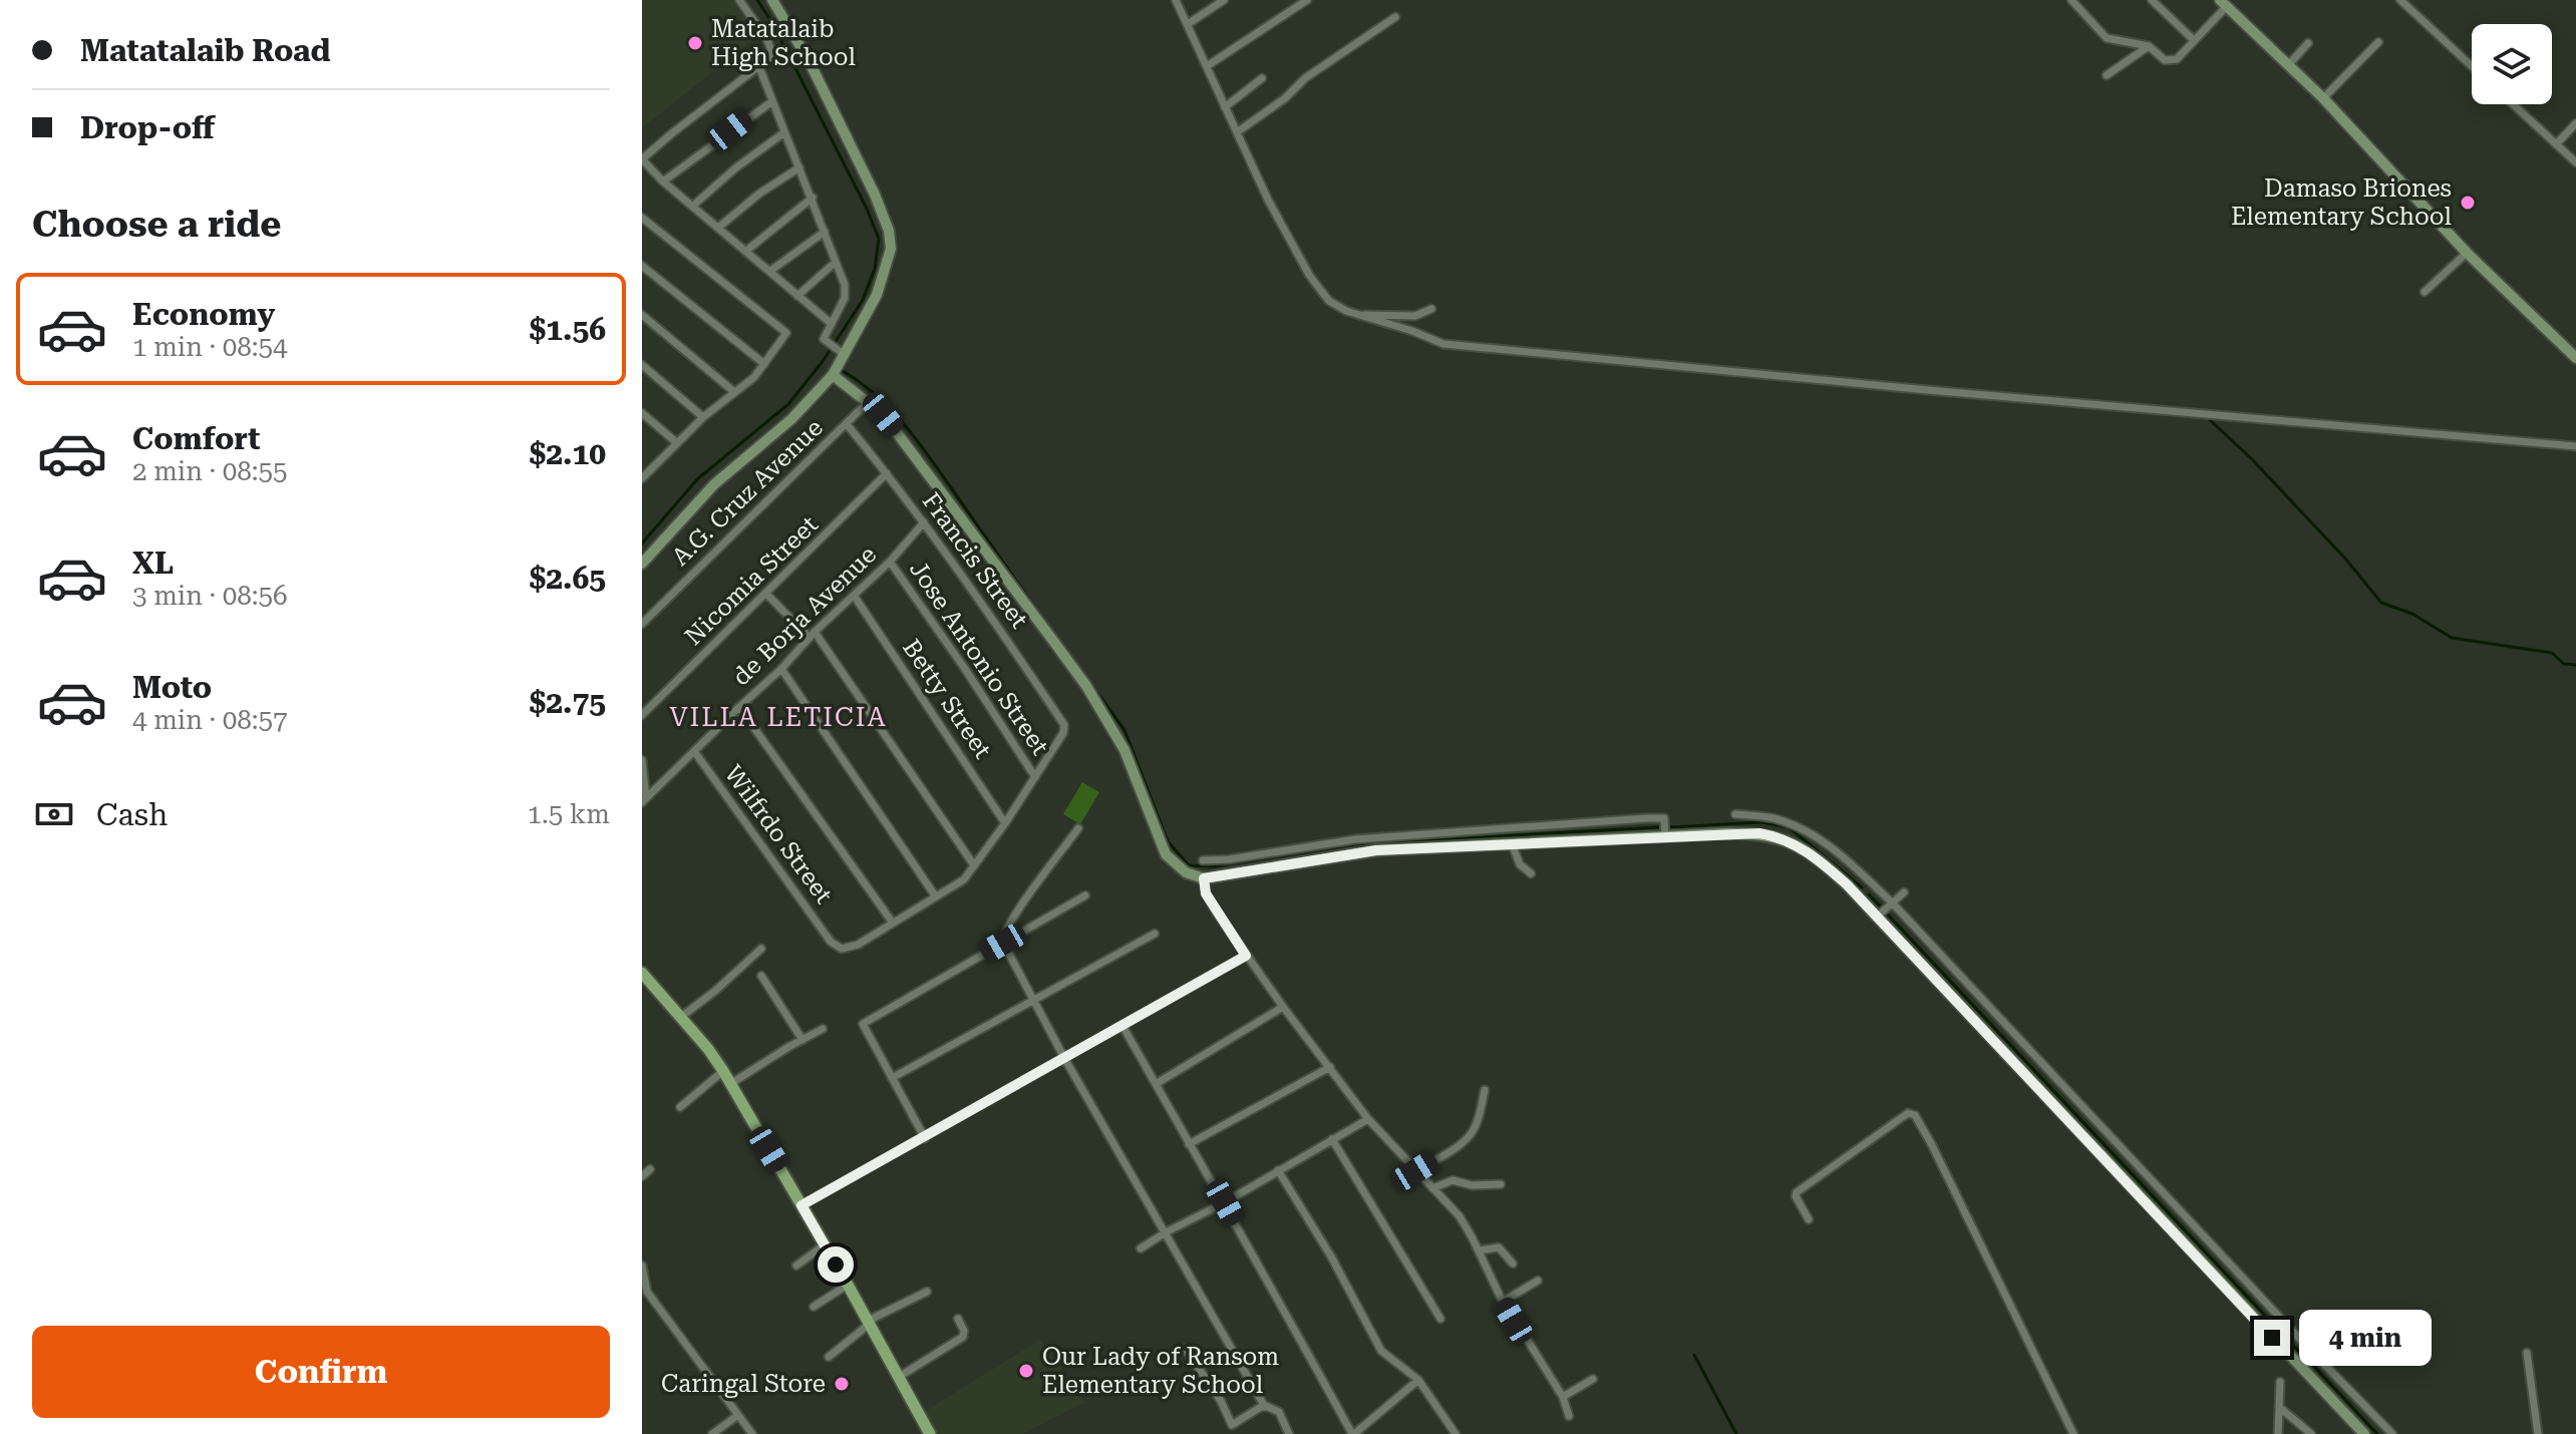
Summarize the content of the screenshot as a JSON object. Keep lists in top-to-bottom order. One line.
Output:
{"streets":{"street":["A.G. Cruz Avenue","Francis Street","Nicomia Street","de Borja Avenue","Jose Antonio Street","Betty Street","Wilfrdo Street"]},"crossings":[["A.G. Cruz Avenue","Francis Street"],["Francis Street","Nicomia Street"],["Francis Street","de Borja Avenue"],["Francis Street","Jose Antonio Street"],["de Borja Avenue","Jose Antonio Street"],["de Borja Avenue","Betty Street"],["de Borja Avenue","Wilfrdo Street"]],"districts":["VILLA LETICIA"],"places":["Matatalaib High School","Damaso Briones Elementary School","Our Lady of Ransom Elementary School","Caringal Store"],"page":{"banner":["Matatalaib Road","Drop-off"],"heading":"Choose a ride","list":[{"name":"Economy","note":"1 min · 08:54","value":"$1.56"},{"name":"Comfort","note":"2 min · 08:55","value":"$2.10"},{"name":"XL","note":"3 min · 08:56","value":"$2.65"},{"name":"Moto","note":"4 min · 08:57","value":"$2.75"}],"pay":["Cash","1.5 km"],"buttons":"Confirm","bubble":"4 min"}}
